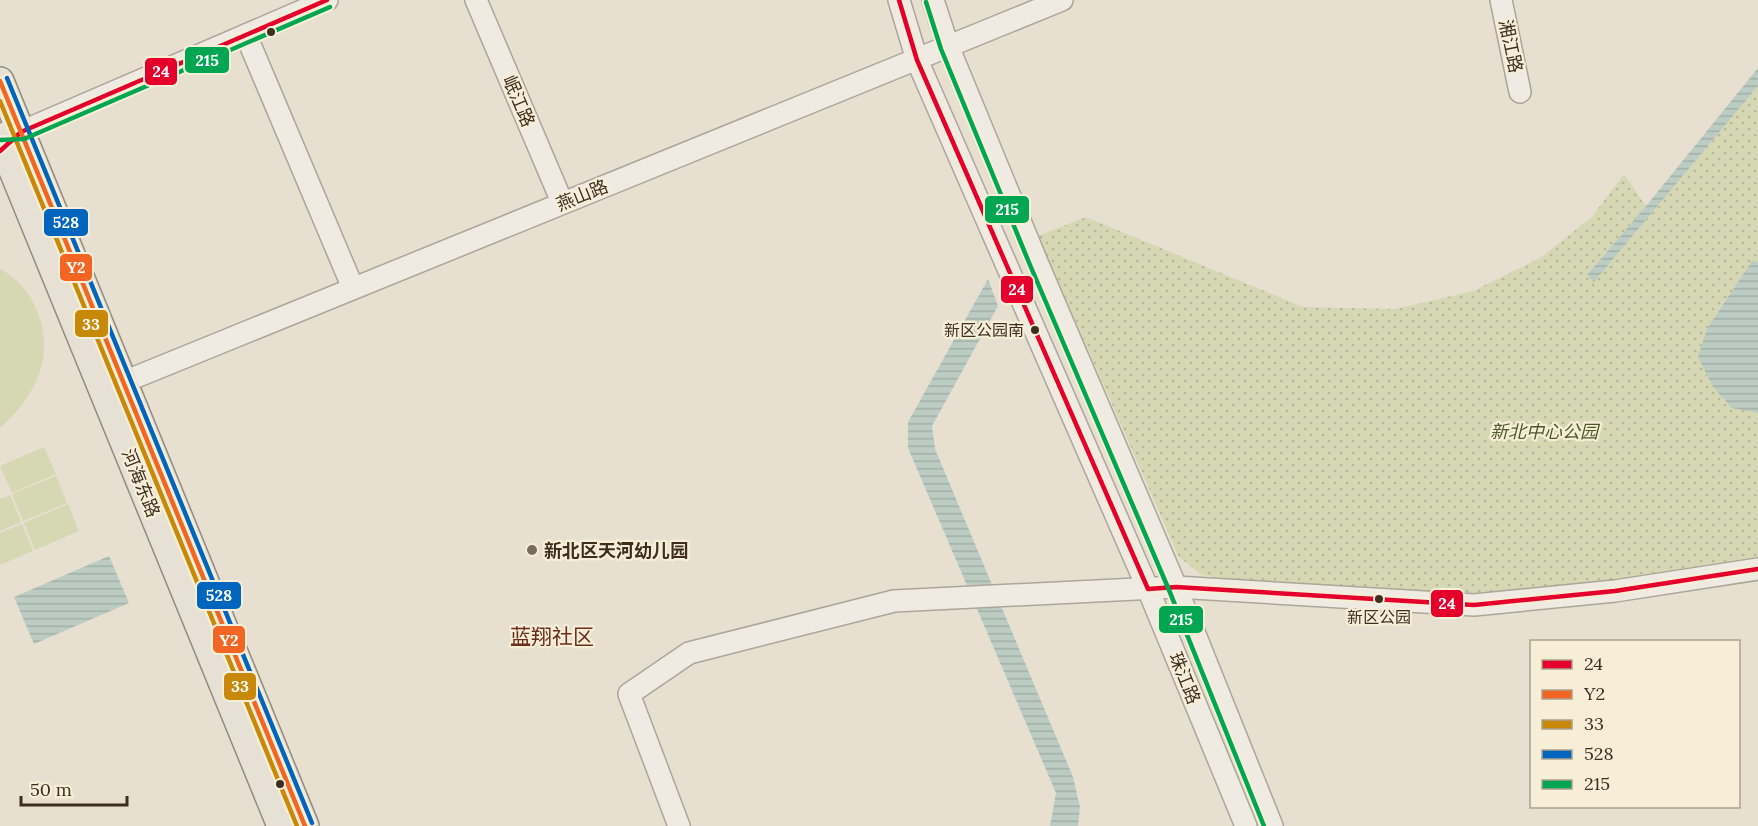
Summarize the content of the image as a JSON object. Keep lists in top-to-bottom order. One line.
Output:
{"streets":{"main road":["河海东路"],"street":["湘江路","岷江路","燕山路","珠江路"]},"crossings":[["岷江路","燕山路"],["燕山路","河海东路"],["燕山路","珠江路"]],"districts":["蓝翔社区"],"parks":["新北中心公园"],"places":["新区公园南","新北区天河幼儿园","新区公园"],"lines":["transit line 24","transit line 215","transit line 528","transit line Y2","transit line 33"],"legend":["24","Y2","33","528","215"],"scale_bar":"50 m"}
